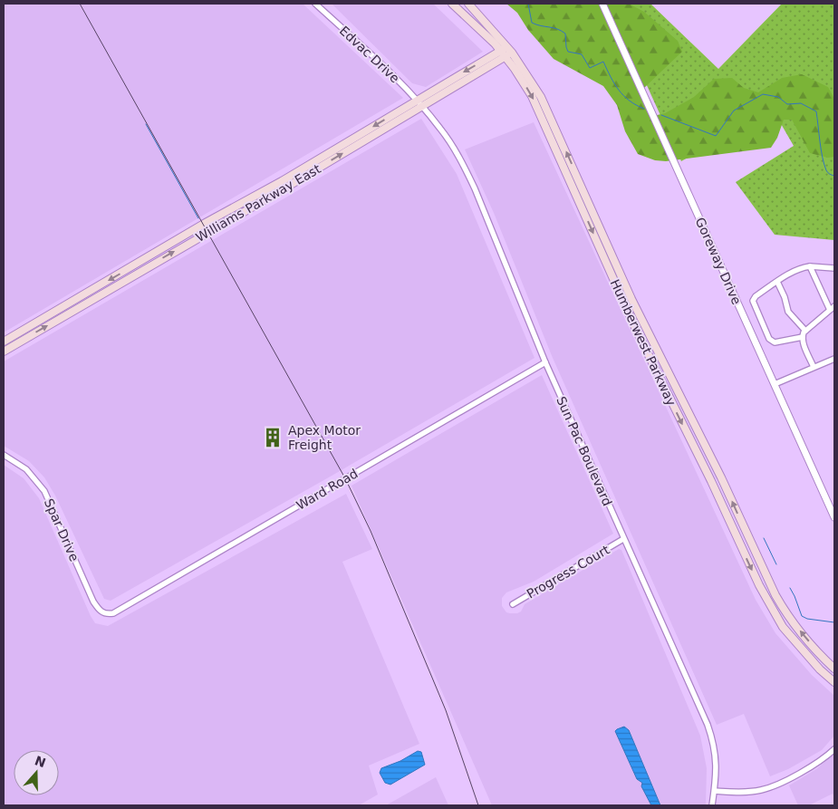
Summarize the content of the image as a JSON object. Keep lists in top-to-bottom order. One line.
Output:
{"streets":{"main road":["Williams Parkway East","Humberwest Parkway"],"street":["Edvac Drive","Goreway Drive","Sun Pac Boulevard","Ward Road","Spar Drive","Progress Court"]},"crossings":[["Edvac Drive","Williams Parkway East"],["Edvac Drive","Sun Pac Boulevard"],["Williams Parkway East","Humberwest Parkway"],["Williams Parkway East","Sun Pac Boulevard"],["Sun Pac Boulevard","Ward Road"],["Sun Pac Boulevard","Progress Court"],["Ward Road","Spar Drive"]],"places":{"building":["Apex Motor Freight"]},"north":"top"}
